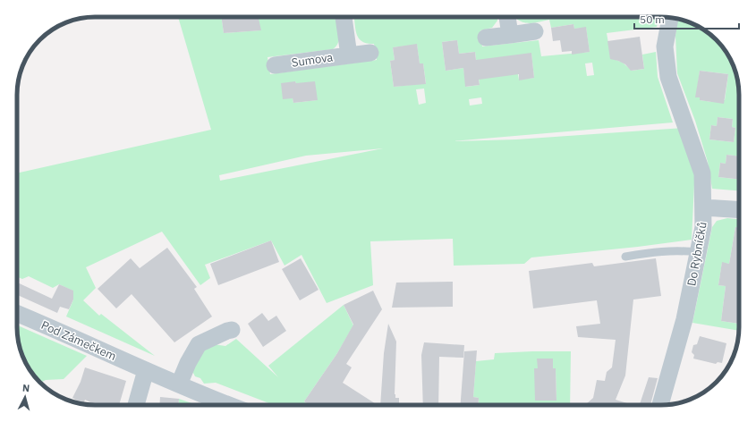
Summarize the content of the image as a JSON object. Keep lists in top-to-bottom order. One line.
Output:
{"streets":{"street":["Sumova","Do Rybníčků","Pod Zámečkem"]},"scale_bar":"50 m","north":"top"}
